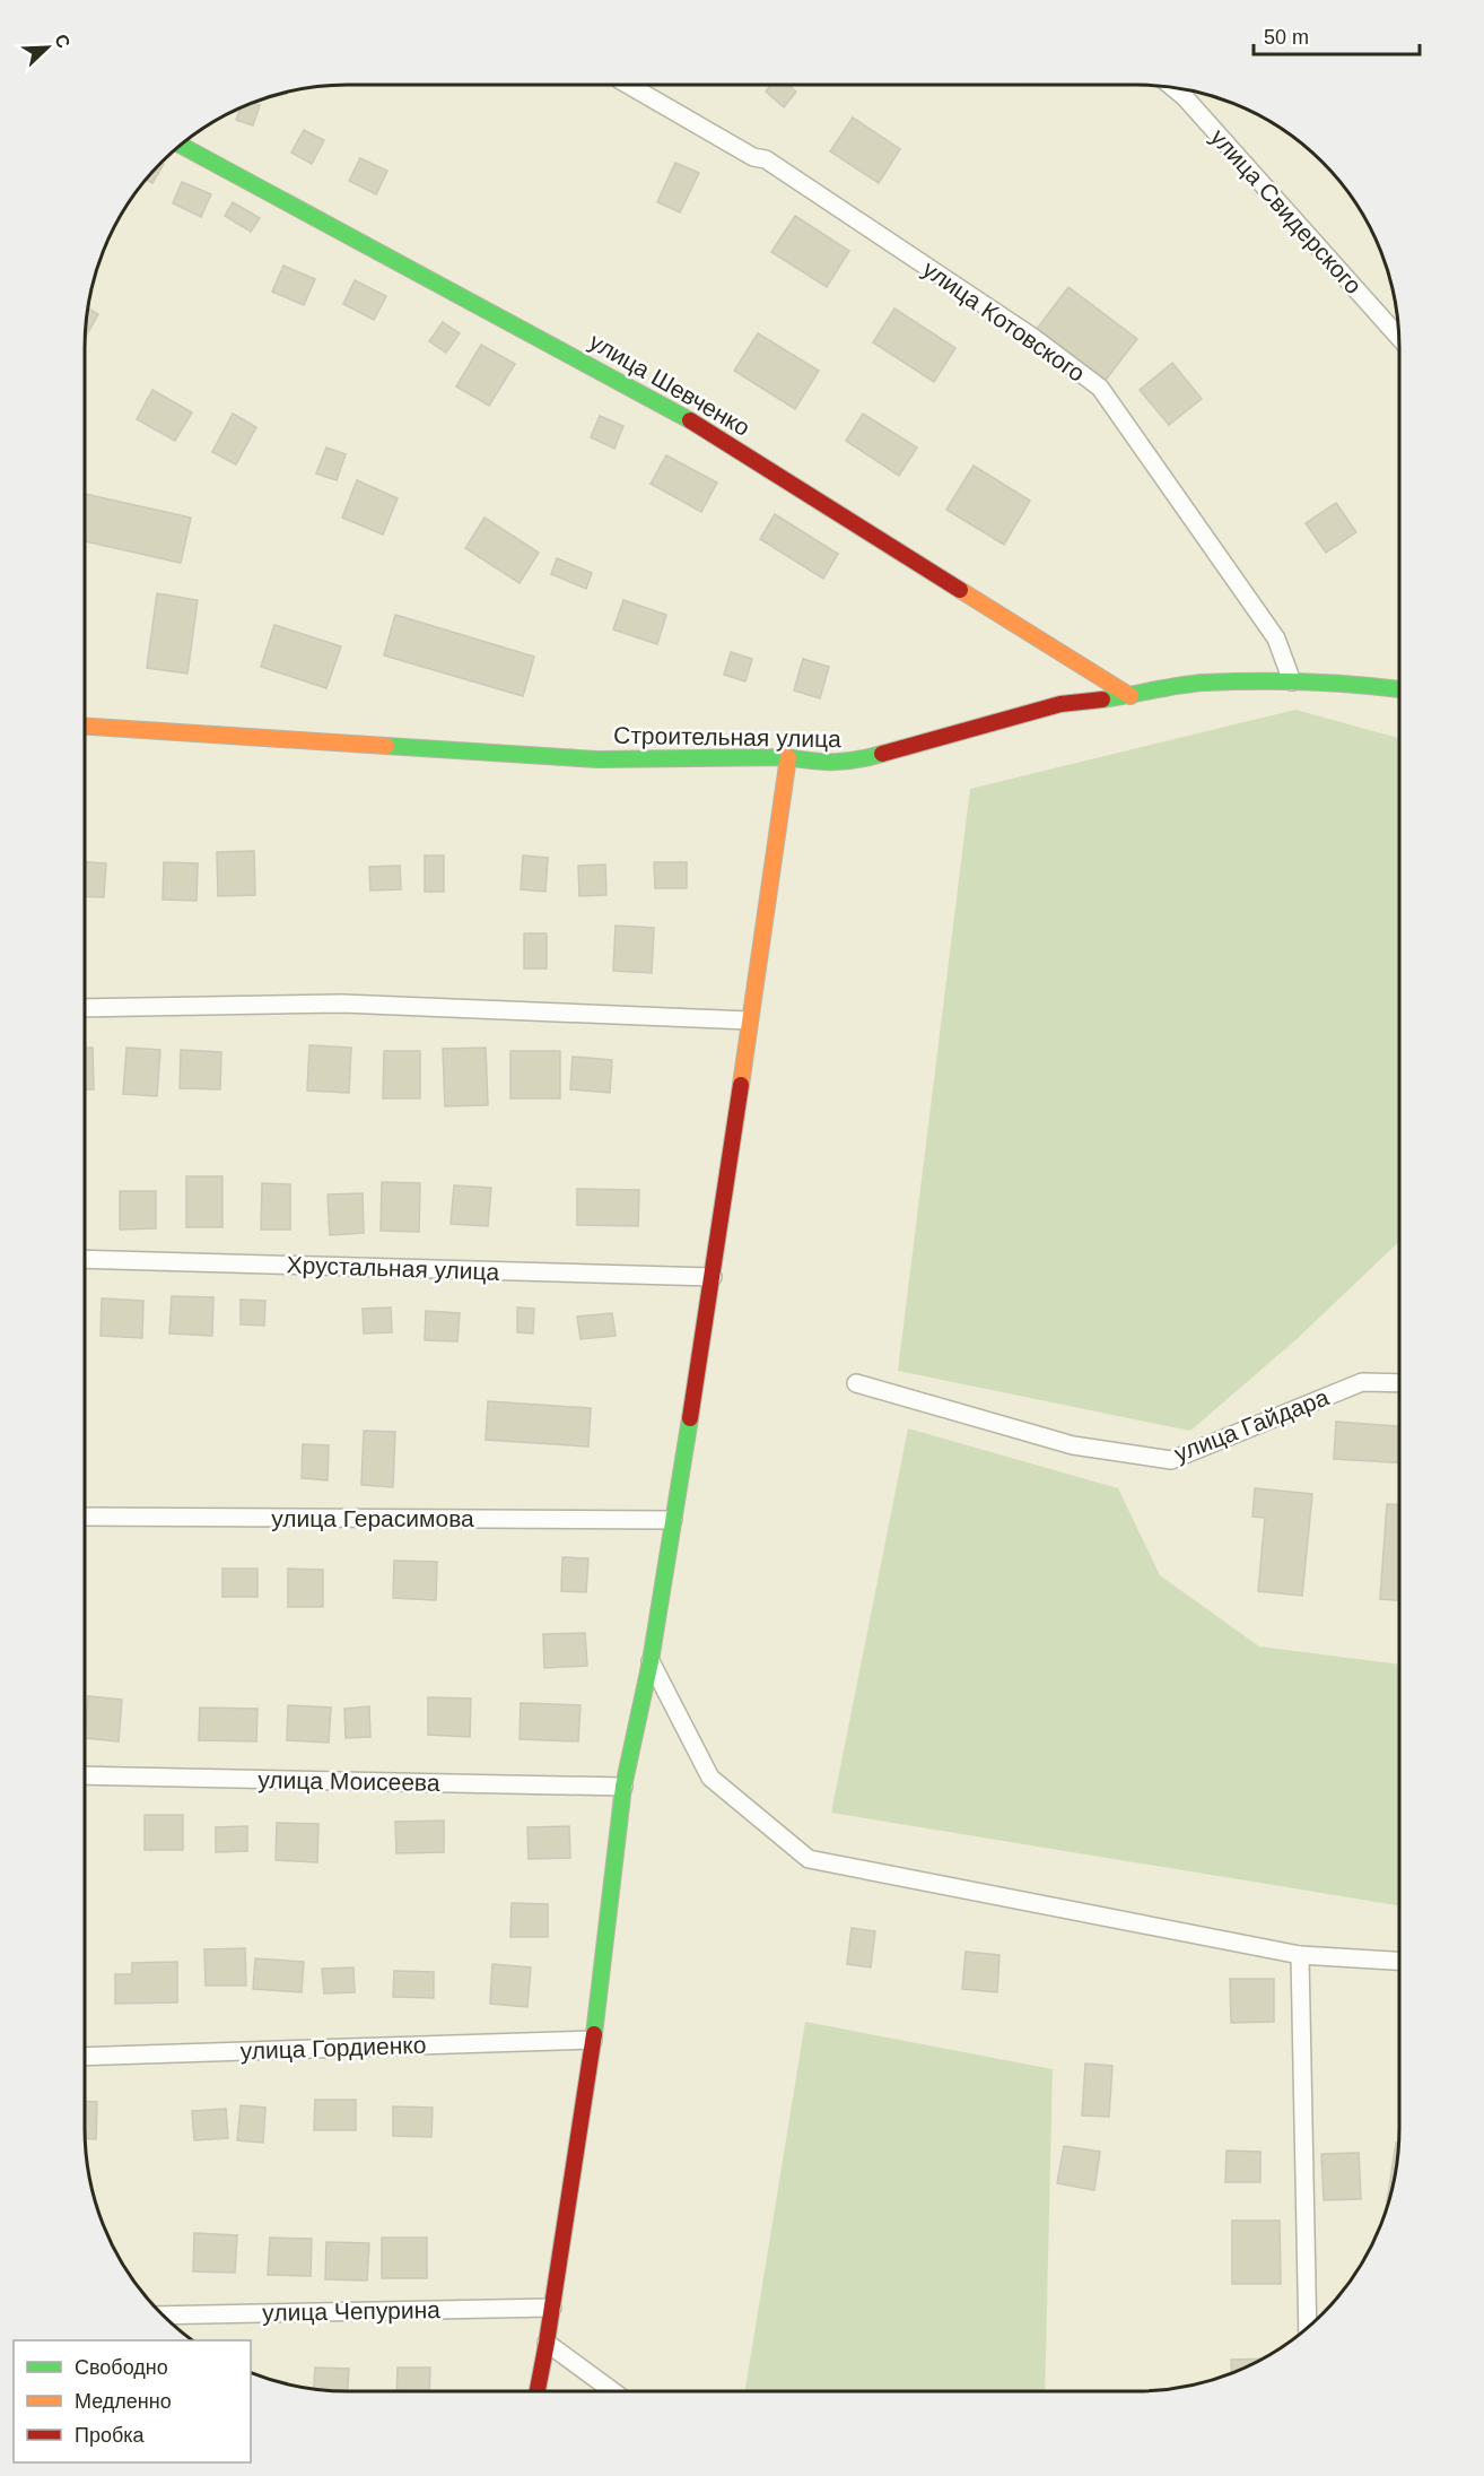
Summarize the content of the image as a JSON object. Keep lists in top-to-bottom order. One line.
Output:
{"streets":{"street":["улица Свидерского","улица Котовского","улица Шевченко","Строительная улица","Хрустальная улица","улица Гайдара","улица Герасимова","улица Моисеева","улица Гордиенко","улица Чепурина"]},"crossings":[["улица Котовского","Строительная улица"],["улица Шевченко","Строительная улица"]],"legend":["Свободно","Медленно","Пробка"],"scale_bar":"50 m","north":"top right"}
